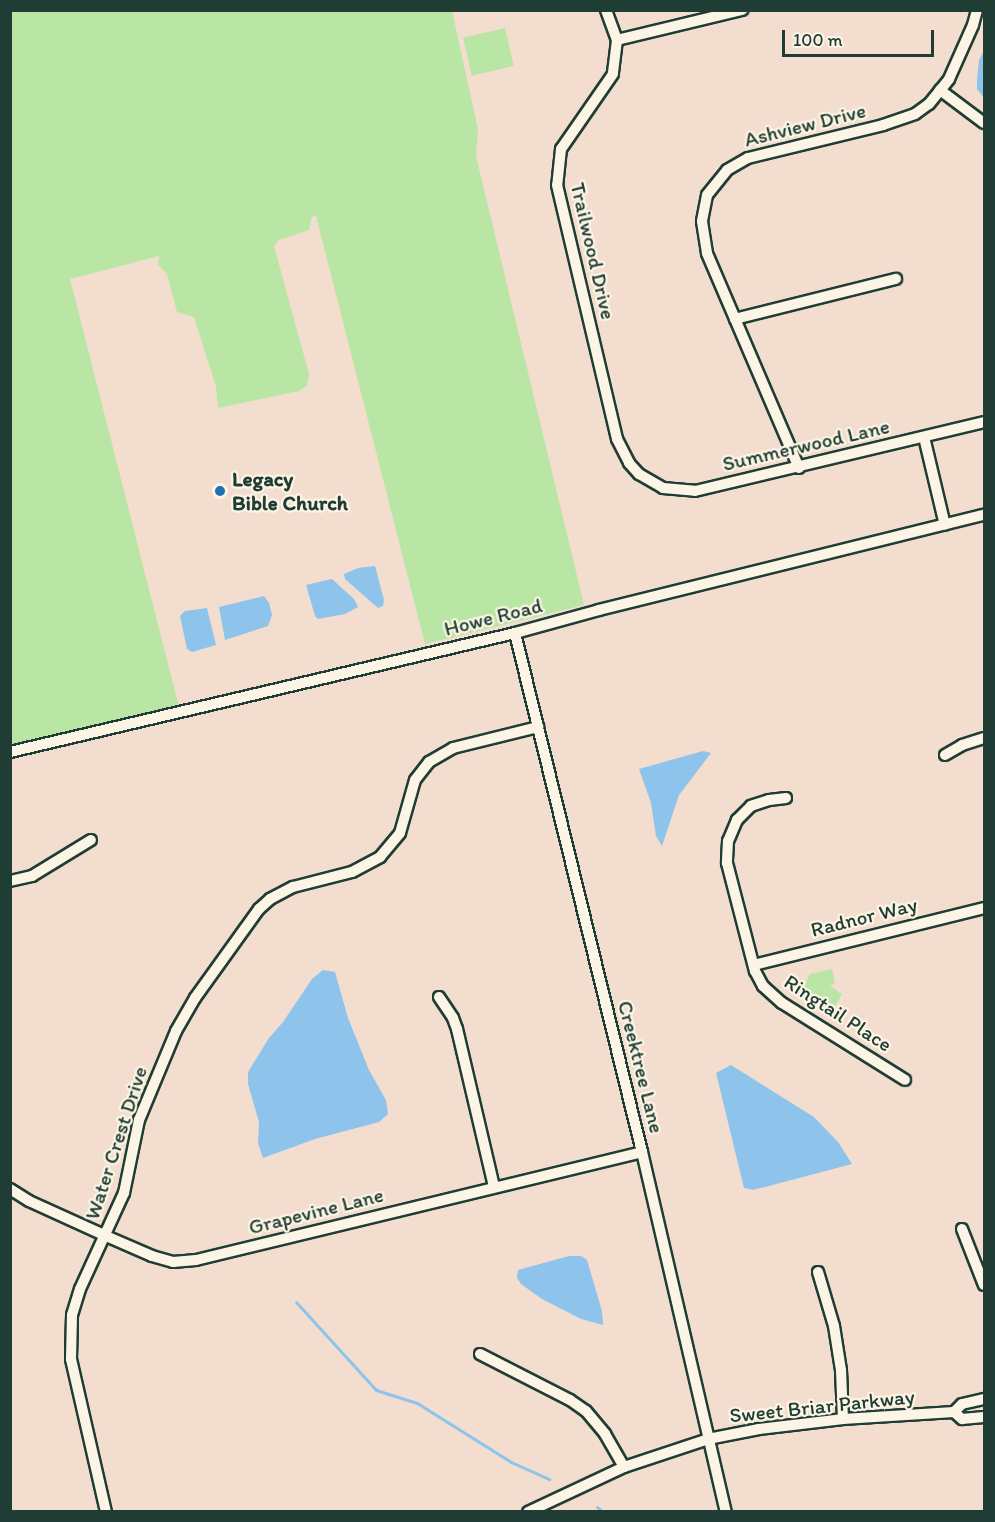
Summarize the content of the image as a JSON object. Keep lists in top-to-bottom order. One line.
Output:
{"streets":{"street":["Ashview Drive","Trailwood Drive","Summerwood Lane","Howe Road","Radnor Way","Ringtail Place","Creektree Lane","Water Crest Drive","Grapevine Lane","Sweet Briar Parkway"]},"crossings":[["Ashview Drive","Summerwood Lane"],["Trailwood Drive","Summerwood Lane"],["Howe Road","Creektree Lane"],["Radnor Way","Ringtail Place"],["Creektree Lane","Water Crest Drive"],["Creektree Lane","Grapevine Lane"],["Creektree Lane","Sweet Briar Parkway"],["Water Crest Drive","Grapevine Lane"]],"places":["Legacy Bible Church"],"scale_bar":"100 m"}
